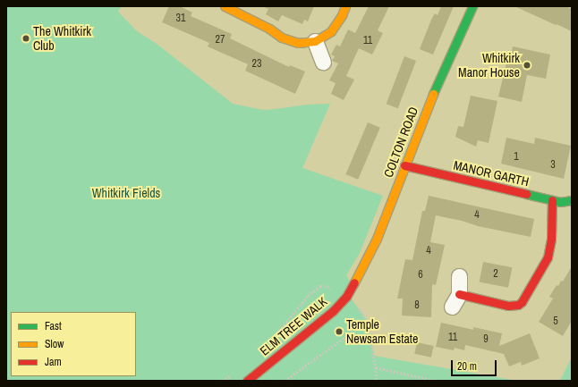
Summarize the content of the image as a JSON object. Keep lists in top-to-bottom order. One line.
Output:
{"streets":{"street":["COLTON ROAD","MANOR GARTH","ELM TREE WALK"]},"crossings":[["COLTON ROAD","MANOR GARTH"],["COLTON ROAD","ELM TREE WALK"]],"parks":["Whitkirk Fields"],"places":["The Whitkirk Club","Whitkirk Manor House","Temple Newsam Estate"],"house_numbers":["31","27","11","23","1","3","4","4","2","6","8","5","11","9"],"legend":["Fast","Slow","Jam"],"scale_bar":"20 m"}
